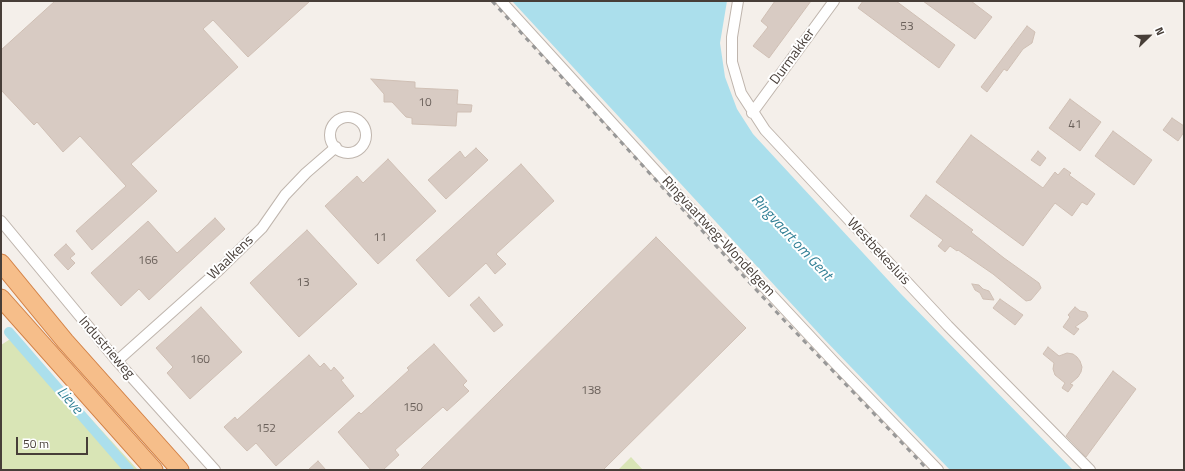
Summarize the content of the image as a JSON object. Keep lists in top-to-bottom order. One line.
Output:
{"streets":{"highway":["Industrieweg"],"street":["Durmakker","Ringvaartweg-Wondelgem","Westbekesluis","Waalkens"]},"crossings":[["Durmakker","Westbekesluis"],["Waalkens","Industrieweg"]],"water":["Ringvaart om Gent","Lieve"],"house_numbers":["53","10","41","11","166","13","160","138","150","152"],"scale_bar":"50 m","north":"top right"}
